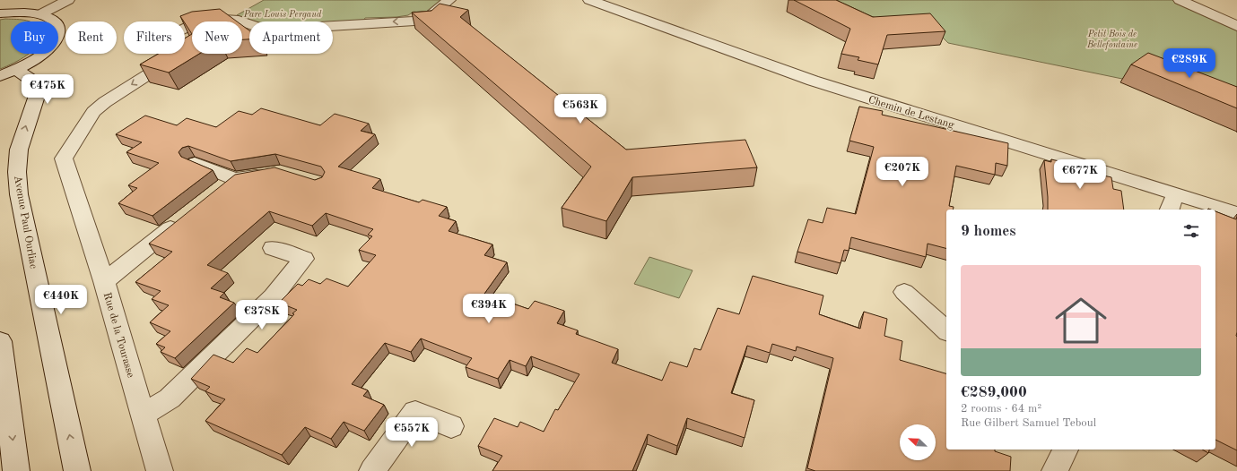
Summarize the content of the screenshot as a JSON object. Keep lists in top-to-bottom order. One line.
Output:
{"streets":{"street":["Chemin de Lestang","Avenue Paul Ourliac","Rue de la Tourasse"]},"parks":["Parc Louis Pergaud","Petit Bois de Bellefontaine"],"north":"top left","page":{"chip":["Buy","Rent","Filters","New","Apartment"],"price":["€289K","€475K","€563K","€207K","€677K","€440K","€394K","€378K","€557K"],"heading":"9 homes","list":[{"name":"€289,000","note":"2 rooms · 64 m² · Rue Gilbert Samuel Teboul"}]}}
